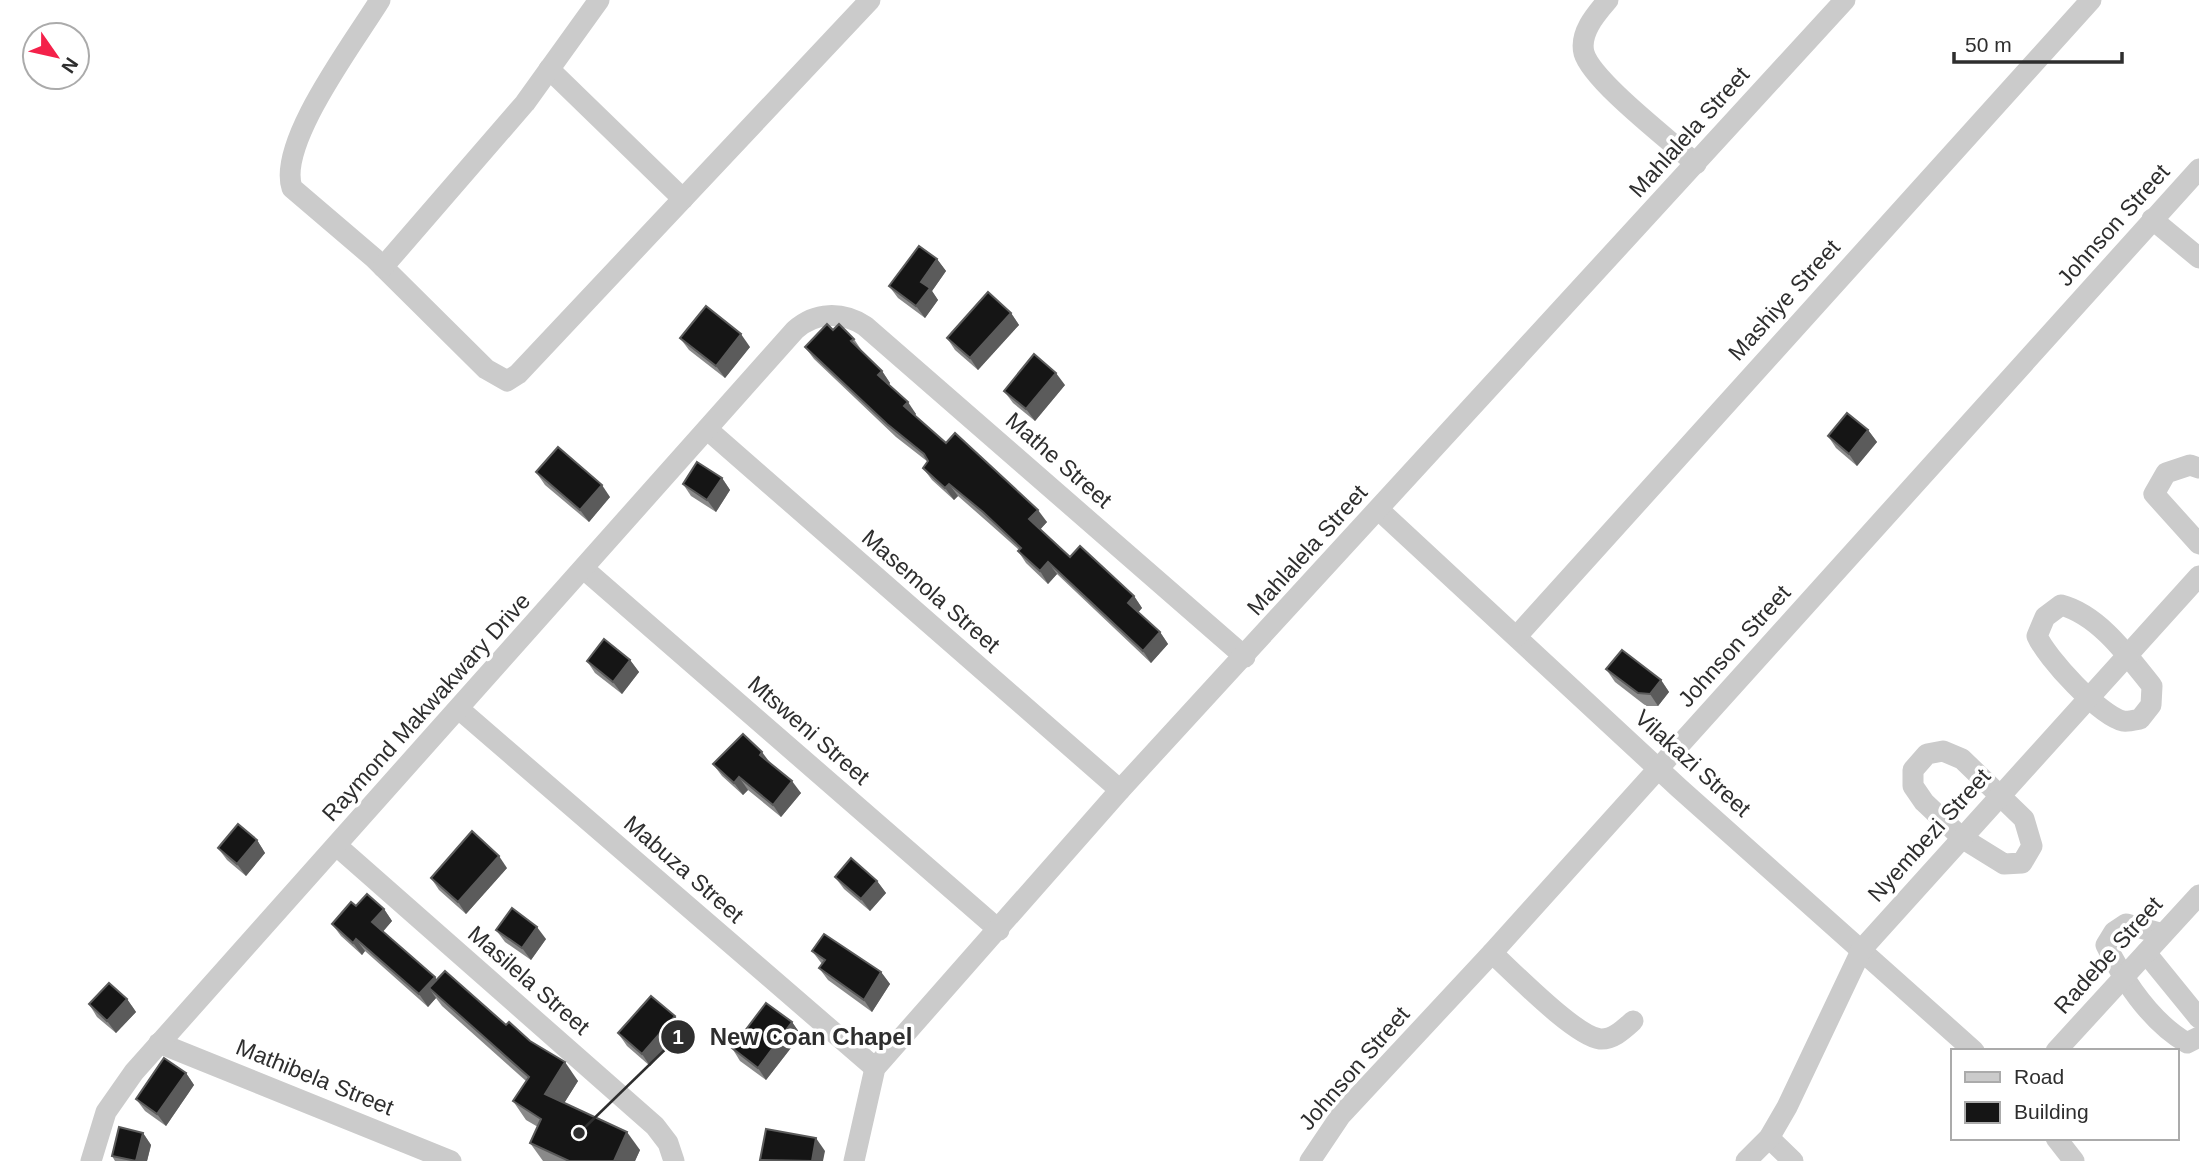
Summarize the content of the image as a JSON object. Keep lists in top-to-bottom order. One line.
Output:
{"streets":{"street":["Mahlalela Street","Johnson Street","Mashiye Street","Mathe Street","Masemola Street","Raymond Makwakwary Drive","Mtsweni Street","Vilakazi Street","Nyembezi Street","Mabuza Street","Radebe Street","Masilela Street","Mathibela Street"]},"crossings":[["Mahlalela Street","Mathe Street"],["Mahlalela Street","Masemola Street"],["Mahlalela Street","Mtsweni Street"],["Mahlalela Street","Vilakazi Street"],["Mahlalela Street","Mabuza Street"],["Johnson Street","Vilakazi Street"],["Mashiye Street","Vilakazi Street"],["Mathe Street","Raymond Makwakwary Drive"],["Masemola Street","Raymond Makwakwary Drive"],["Raymond Makwakwary Drive","Mtsweni Street"],["Raymond Makwakwary Drive","Mabuza Street"],["Raymond Makwakwary Drive","Masilela Street"],["Raymond Makwakwary Drive","Mathibela Street"],["Vilakazi Street","Nyembezi Street"]],"places":["New Coan Chapel"],"legend":["Road","Building"],"scale_bar":"50 m","north":"bottom right"}
